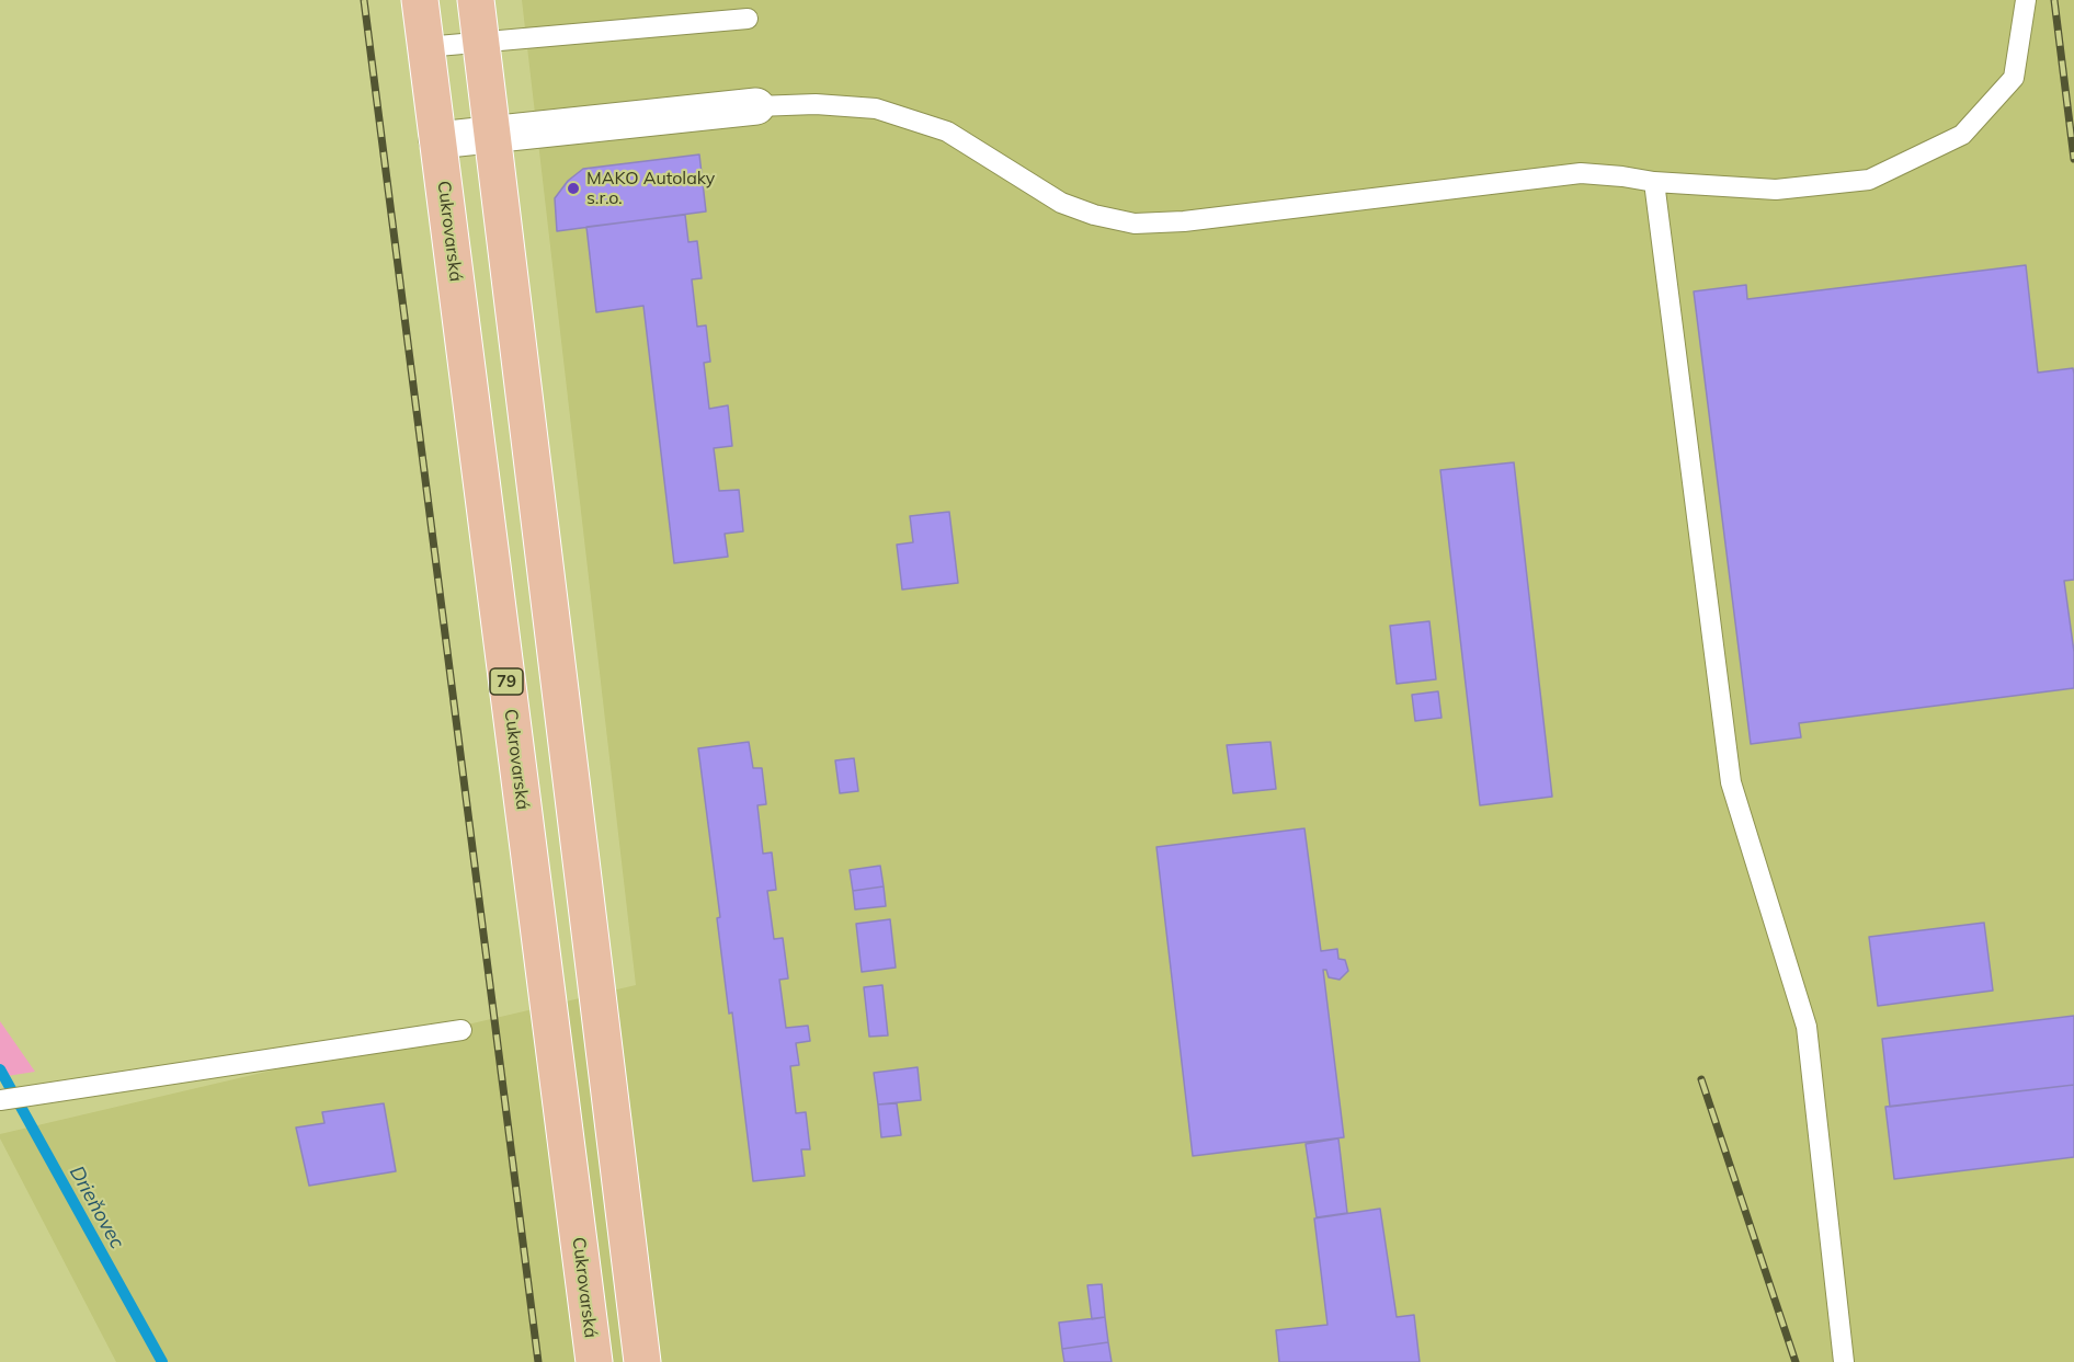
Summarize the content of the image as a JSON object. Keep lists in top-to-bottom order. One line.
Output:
{"streets":{"main road":["Cukrovarská","79"]},"water":["Drieňovec"],"places":["MAKO Autolaky s.r.o."]}
